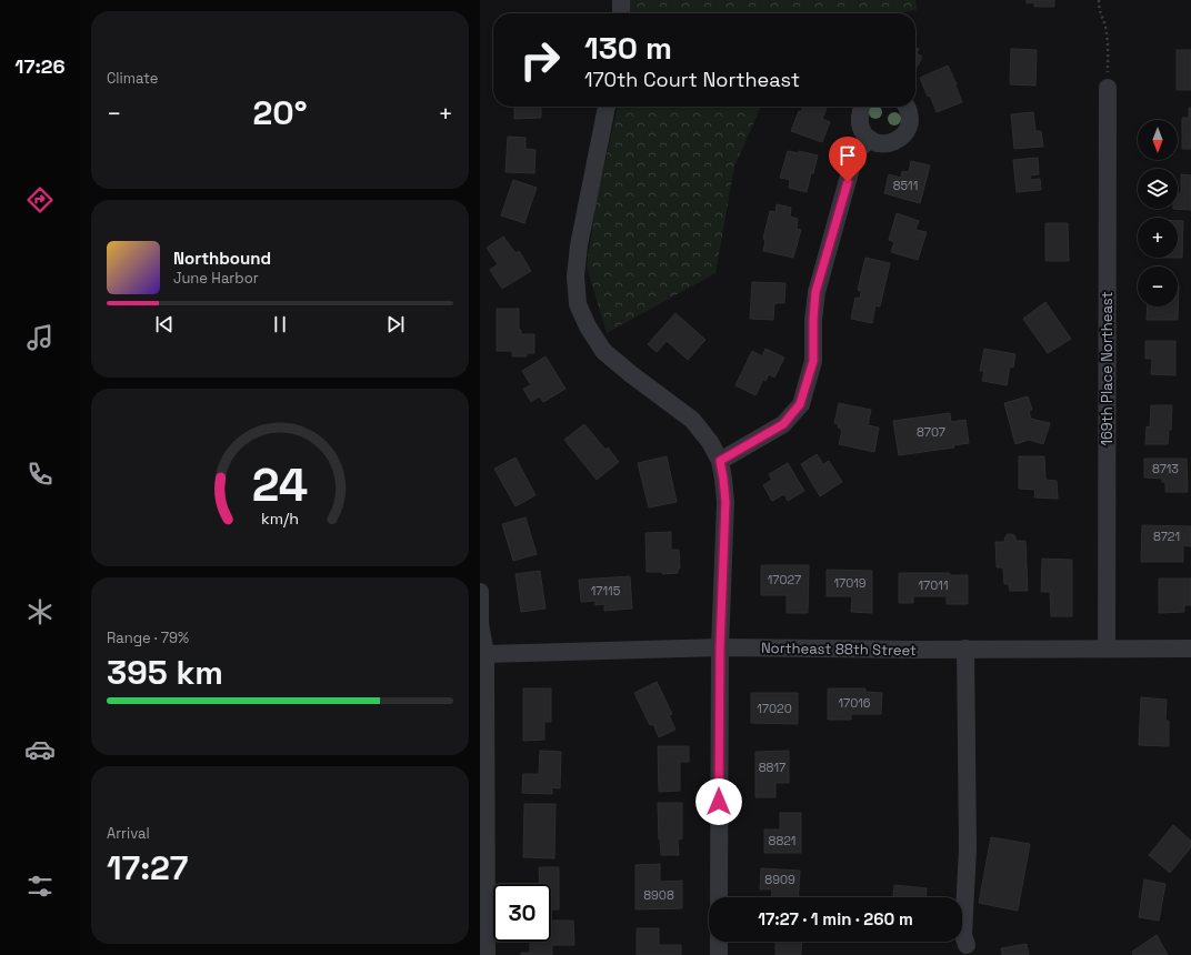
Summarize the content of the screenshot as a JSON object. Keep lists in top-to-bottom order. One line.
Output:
{"streets":{"street":["169th Place Northeast","Northeast 88th Street"]},"crossings":[["169th Place Northeast","Northeast 88th Street"]],"house_numbers":["8511","8707","8713","8721","17027","17019","17011","17115","17016","17020","8817","8821","8909","8908"],"north":"bottom","page":{"tabs":"17:26","tile":["Climate",["Range · 79%","395 km"],["Arrival","17:27"]],"turn":["130 m","170th Court Northeast"],"heat":["−","20°","+"],"map_buttons":["+","−"],"song":["Northbound","June Harbor"],"limit":"30","trip":"17:27 · 1 min · 260 m","gauge":["24","km/h"]}}
